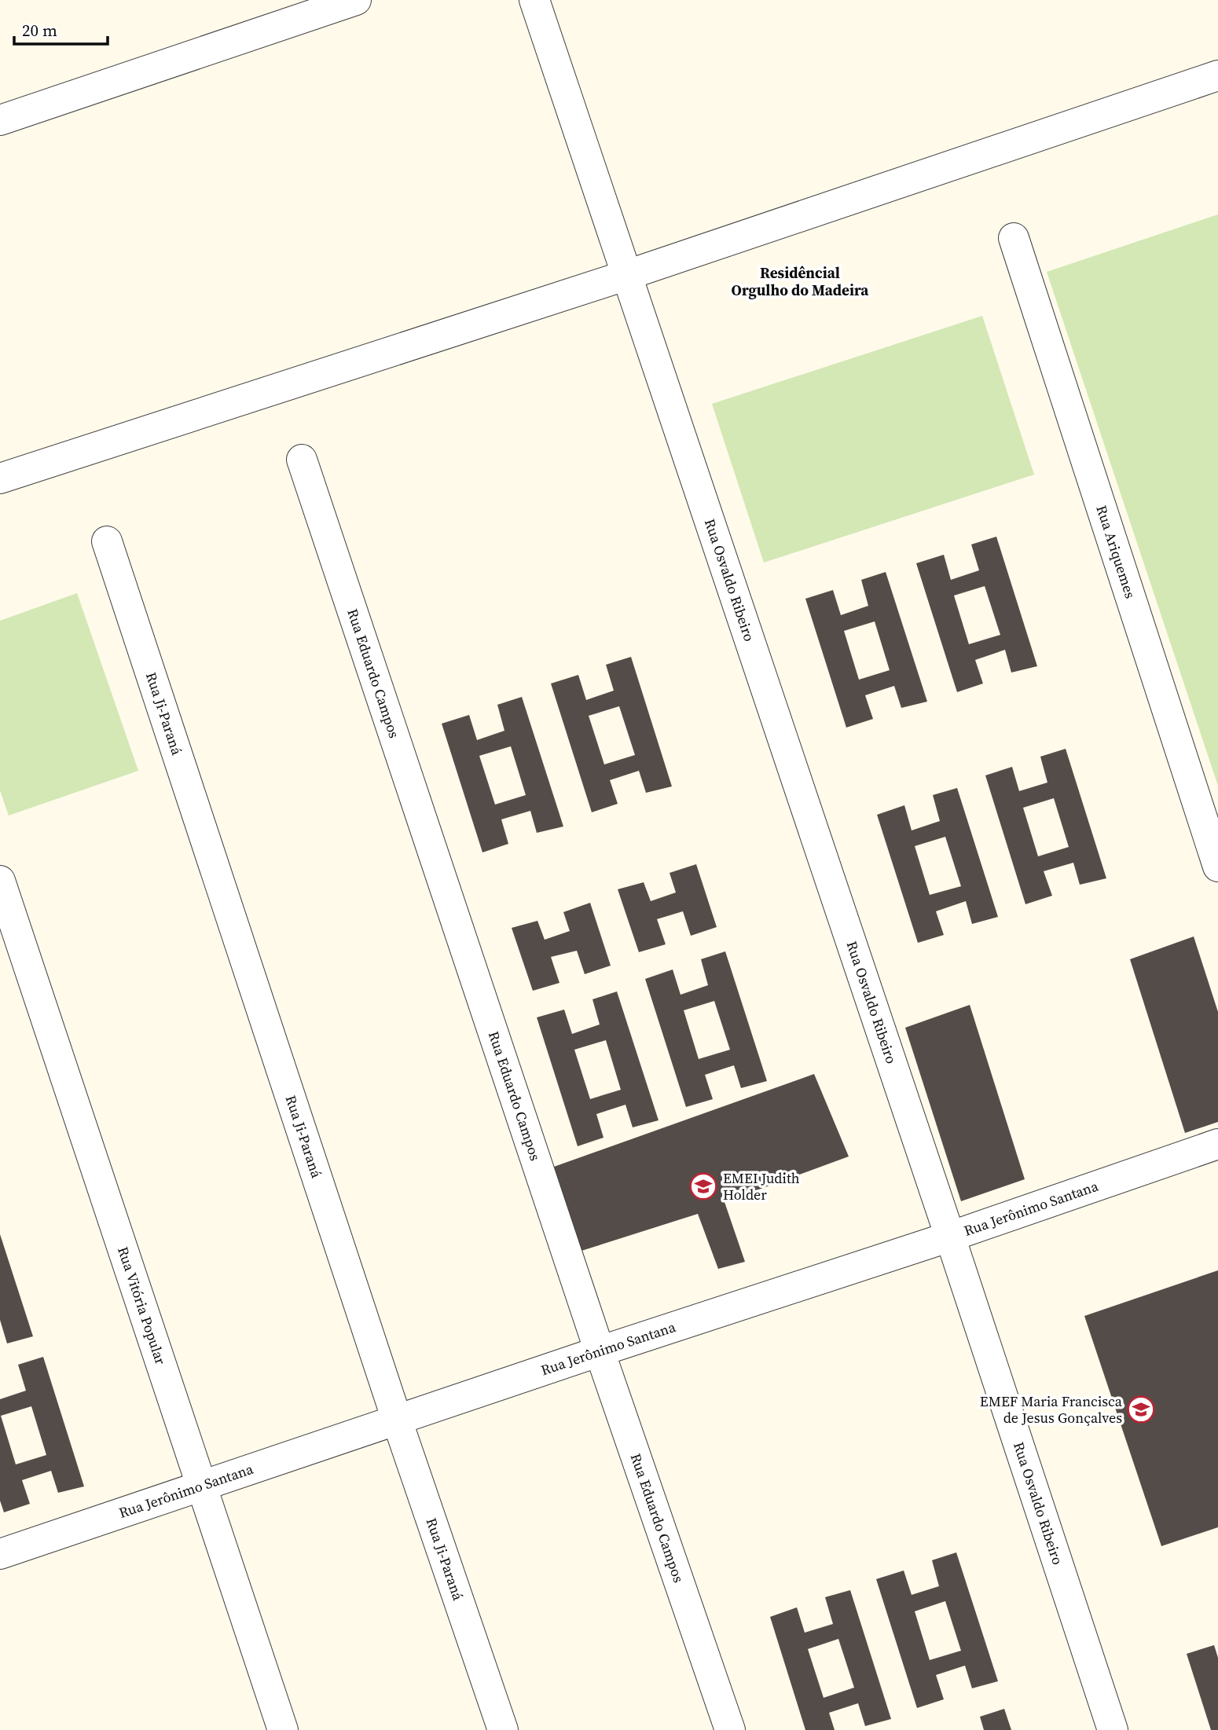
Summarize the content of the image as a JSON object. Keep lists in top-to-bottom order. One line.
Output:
{"streets":{"street":["Rua Ariquemes","Rua Osvaldo Ribeiro","Rua Eduardo Campos","Rua Ji-Paraná","Rua Jerônimo Santana","Rua Vitória Popular"]},"crossings":[["Rua Osvaldo Ribeiro","Rua Jerônimo Santana"],["Rua Eduardo Campos","Rua Jerônimo Santana"],["Rua Ji-Paraná","Rua Jerônimo Santana"],["Rua Jerônimo Santana","Rua Vitória Popular"]],"districts":["Residêncial Orgulho do Madeira"],"places":{"school or university":["EMEI Judith Holder","EMEF Maria Francisca de Jesus Gonçalves"]},"scale_bar":"20 m"}
